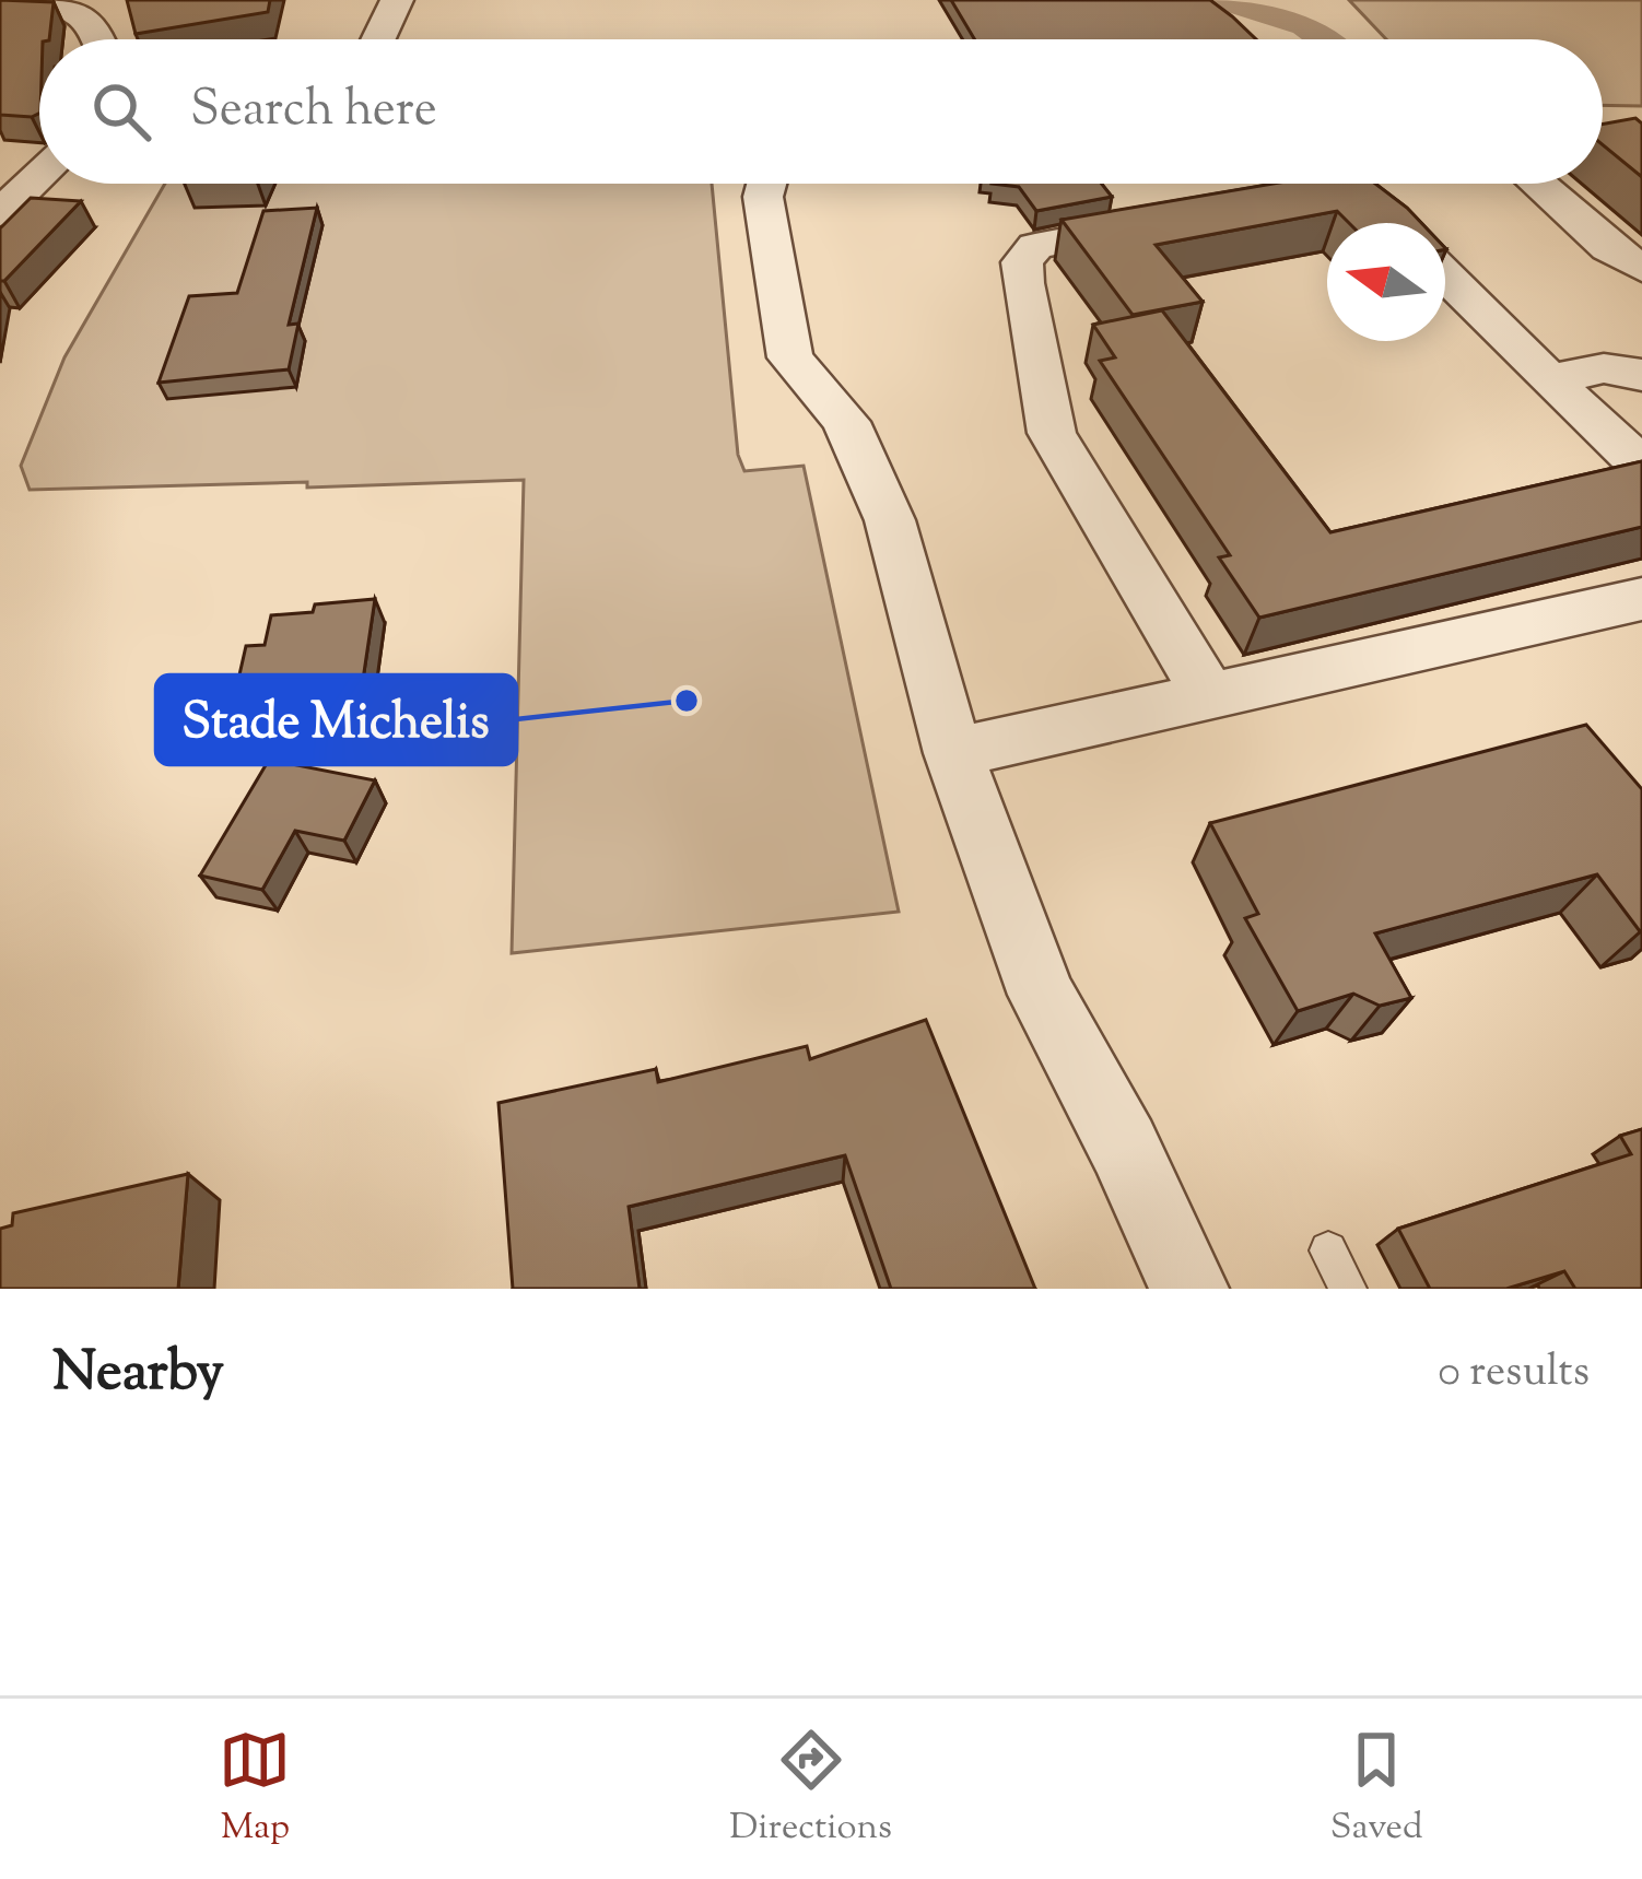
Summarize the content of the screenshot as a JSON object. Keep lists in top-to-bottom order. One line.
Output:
{"places":["Stade Michelis"],"north":"left","page":{"search":"Search here","heading":["Nearby","0 results"],"nav":["Map","Directions","Saved"]}}
